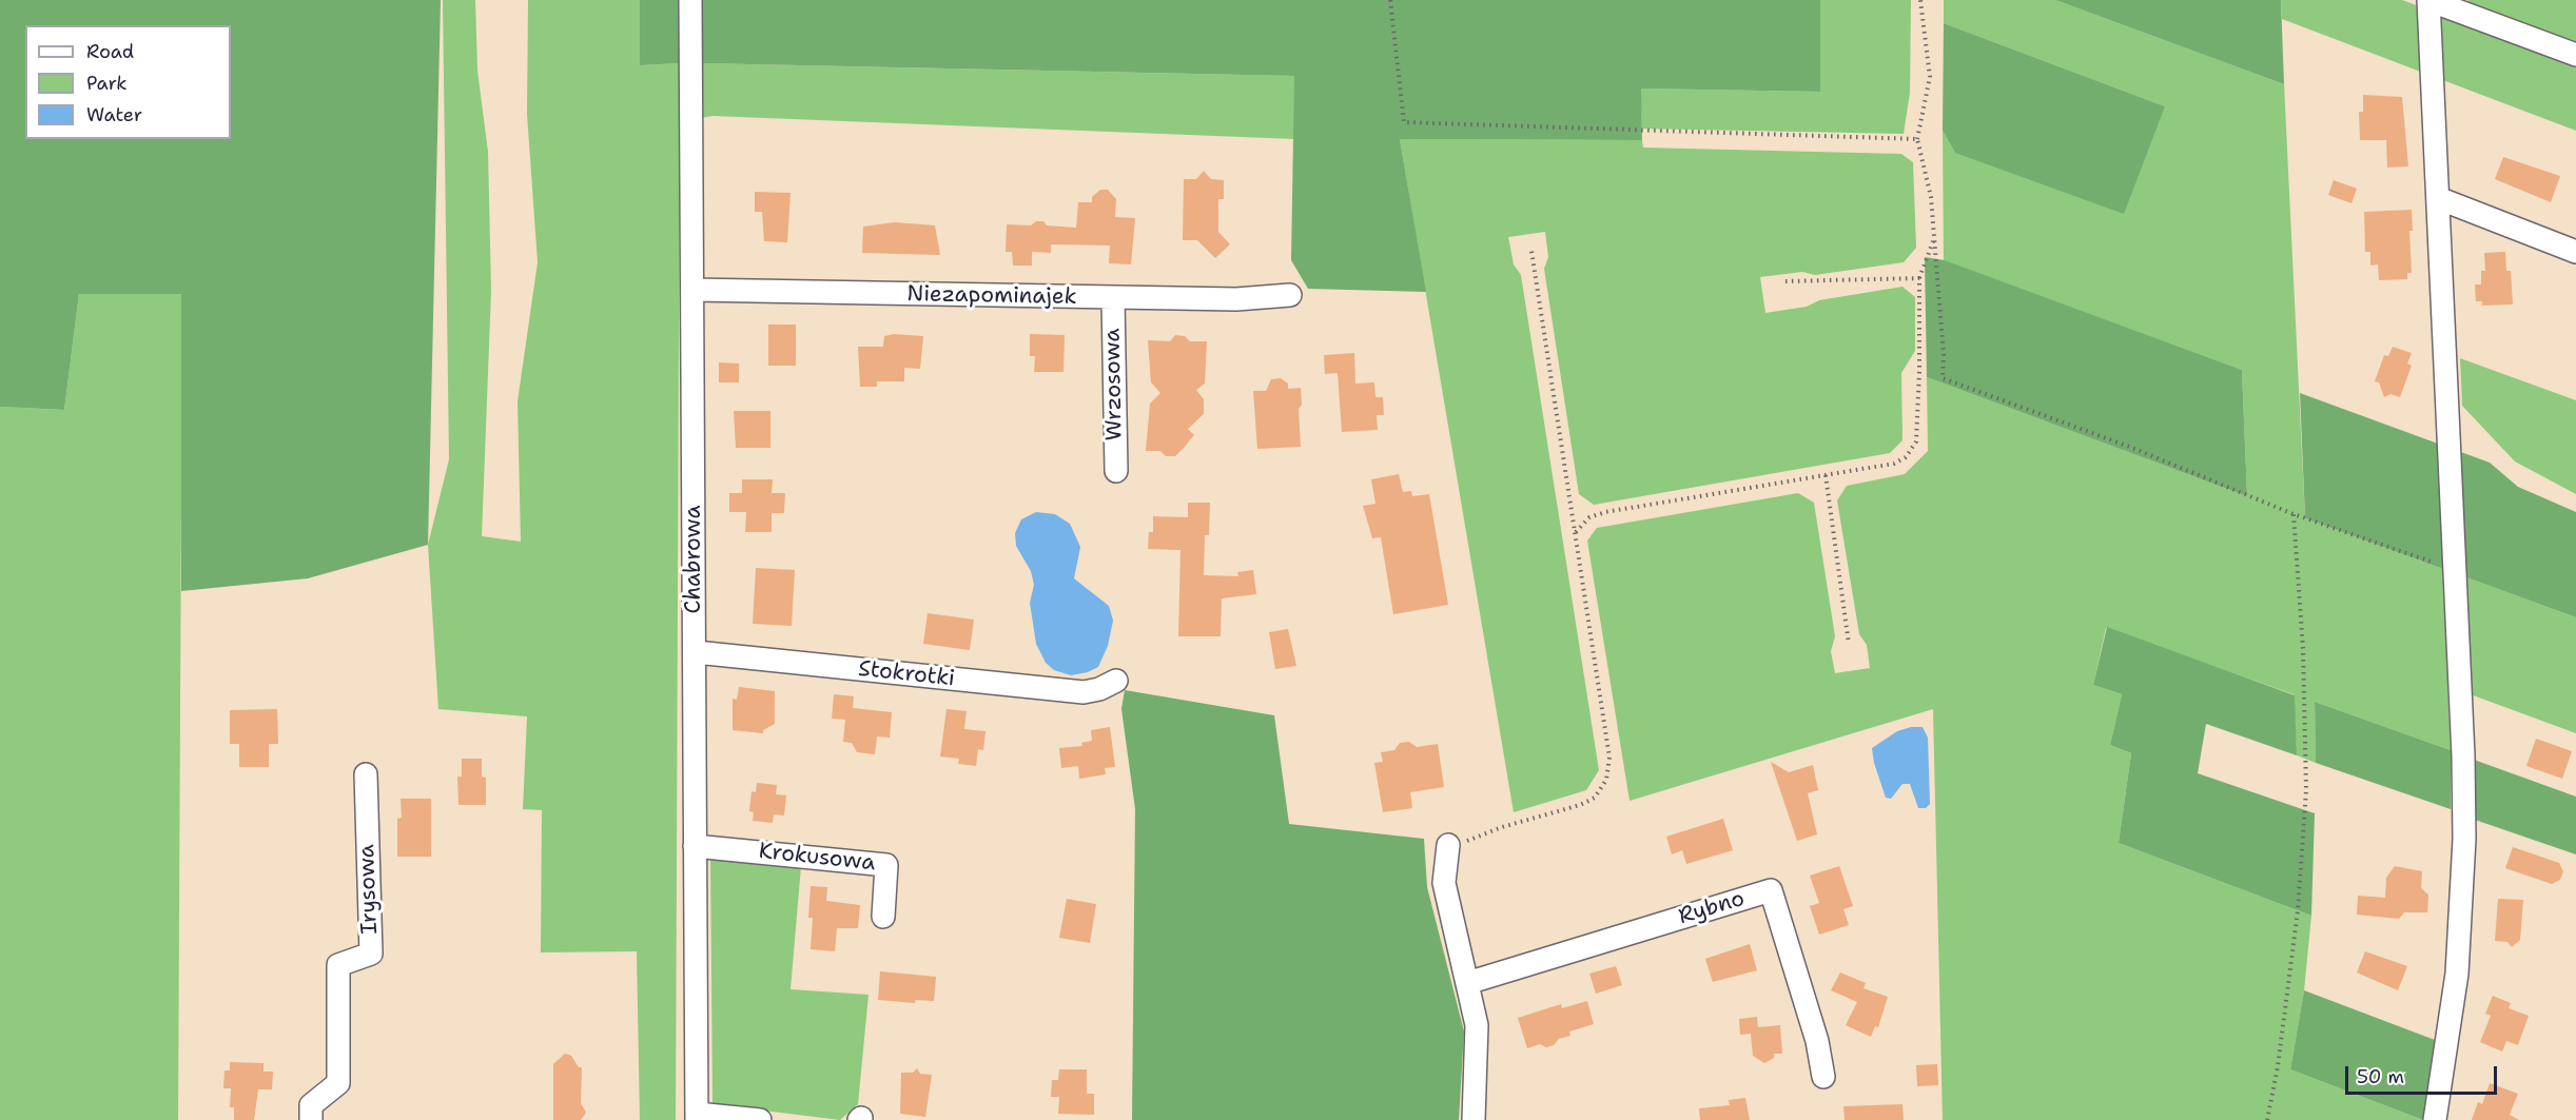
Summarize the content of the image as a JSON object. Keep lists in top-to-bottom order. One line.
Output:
{"streets":{"street":["Niezapominajek","Wrzosowa","Chabrowa","Stokrotki","Krokusowa","Irysowa","Rybno"]},"crossings":[["Niezapominajek","Wrzosowa"],["Niezapominajek","Chabrowa"],["Chabrowa","Stokrotki"],["Chabrowa","Krokusowa"]],"legend":["Road","Park","Water"],"scale_bar":"50 m"}
